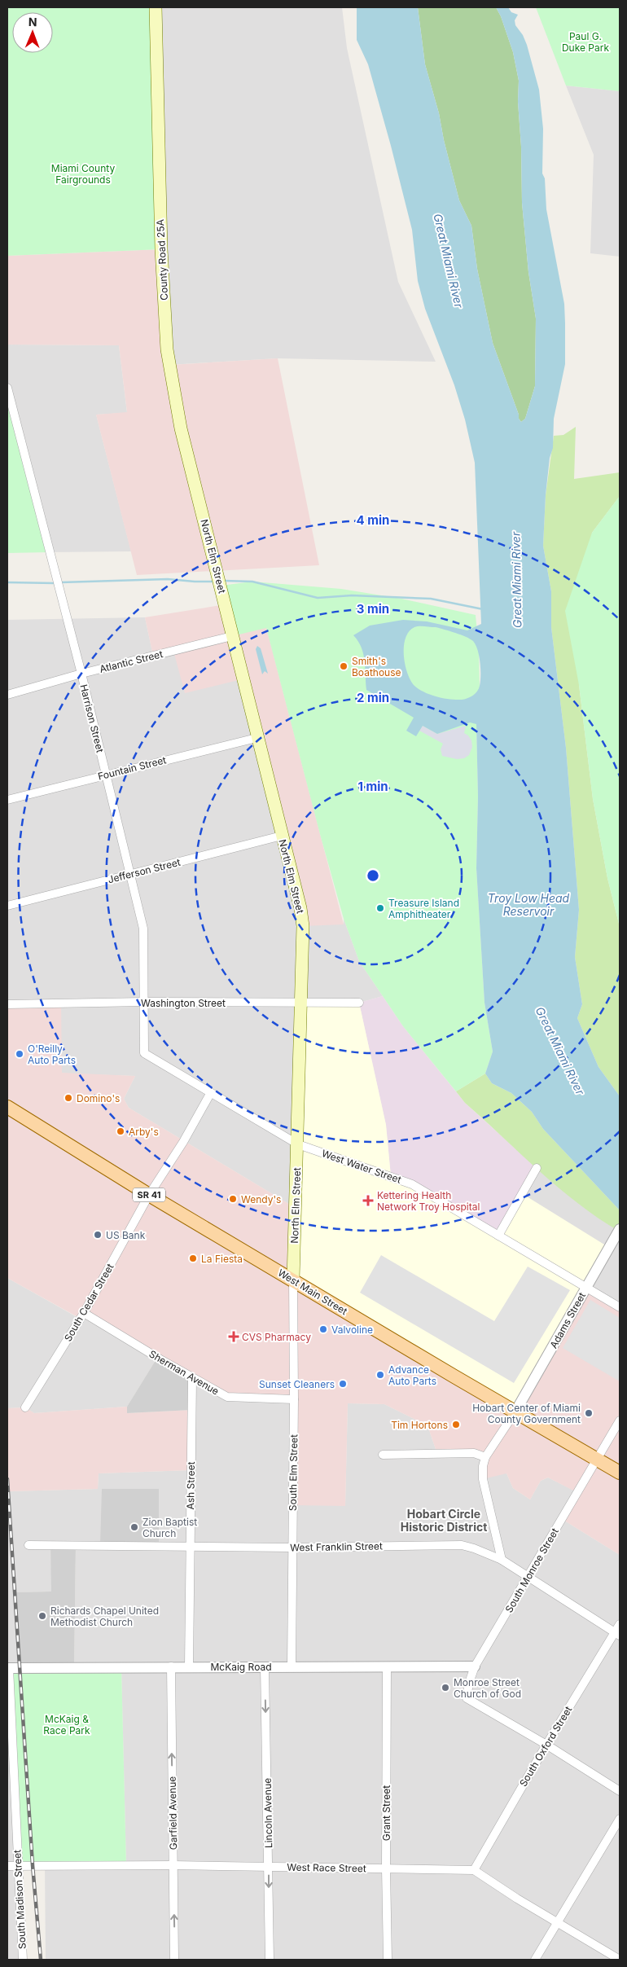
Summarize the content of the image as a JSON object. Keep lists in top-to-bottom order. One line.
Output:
{"streets":{"main road":["County Road 25A","North Elm Street","SR 41","West Main Street"],"street":["Atlantic Street","Harrison Street","Fountain Street","Jefferson Street","Washington Street","West Water Street","South Cedar Street","Adams Street","Sherman Avenue","South Elm Street","Ash Street","West Franklin Street","South Monroe Street","McKaig Road","South Oxford Street","Garfield Avenue","Lincoln Avenue","Grant Street","West Race Street","South Madison Street"]},"crossings":[["County Road 25A","North Elm Street"],["North Elm Street","Atlantic Street"],["North Elm Street","Fountain Street"],["North Elm Street","Jefferson Street"],["North Elm Street","Washington Street"],["North Elm Street","West Water Street"],["North Elm Street","West Main Street"],["North Elm Street","South Elm Street"],["Atlantic Street","Harrison Street"],["Harrison Street","Fountain Street"],["Harrison Street","Jefferson Street"],["Harrison Street","Washington Street"],["Harrison Street","West Water Street"],["West Water Street","South Cedar Street"],["West Water Street","Adams Street"],["West Main Street","South Cedar Street"],["West Main Street","Adams Street"],["West Main Street","South Elm Street"],["West Main Street","South Monroe Street"],["South Cedar Street","Sherman Avenue"],["Sherman Avenue","South Elm Street"],["Sherman Avenue","Ash Street"],["South Elm Street","West Franklin Street"],["South Elm Street","McKaig Road"],["Ash Street","West Franklin Street"],["Ash Street","McKaig Road"],["West Franklin Street","South Monroe Street"],["West Franklin Street","South Oxford Street"],["South Monroe Street","McKaig Road"],["South Monroe Street","South Oxford Street"],["McKaig Road","Garfield Avenue"],["McKaig Road","Lincoln Avenue"],["McKaig Road","Grant Street"],["McKaig Road","South Madison Street"],["South Oxford Street","West Race Street"],["Garfield Avenue","West Race Street"],["Lincoln Avenue","West Race Street"],["Grant Street","West Race Street"],["West Race Street","South Madison Street"]],"one_way":["Garfield Avenue","Lincoln Avenue"],"districts":["Hobart Circle Historic District"],"water":["Great Miami River","Troy Low Head Reservoir"],"parks":["Paul G. Duke Park","Miami County Fairgrounds","McKaig & Race Park"],"places":{"other":["Smith's Boathouse","Treasure Island Amphitheater","O'Reilly Auto Parts","Domino's","Arby's","Wendy's","US Bank","La Fiesta","Valvoline","Advance Auto Parts","Sunset Cleaners","Hobart Center of Miami County Government","Tim Hortons","Zion Baptist Church","Richards Chapel United Methodist Church","Monroe Street Church of God"],"health":["Kettering Health Network Troy Hospital","CVS Pharmacy"]},"north":"top","rings":["4 min","3 min","2 min","1 min"]}
